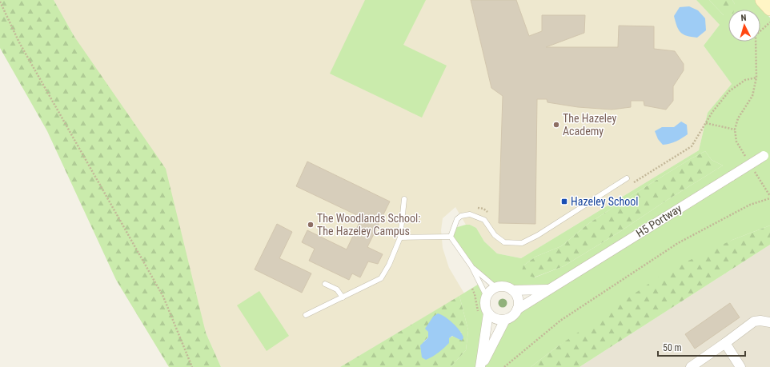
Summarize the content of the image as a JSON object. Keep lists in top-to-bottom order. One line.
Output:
{"streets":{"street":["H5 Portway"]},"places":{"other":["The Hazeley Academy","The Woodlands School: The Hazeley Campus"],"transit":["Hazeley School"]},"scale_bar":"50 m","north":"top"}
